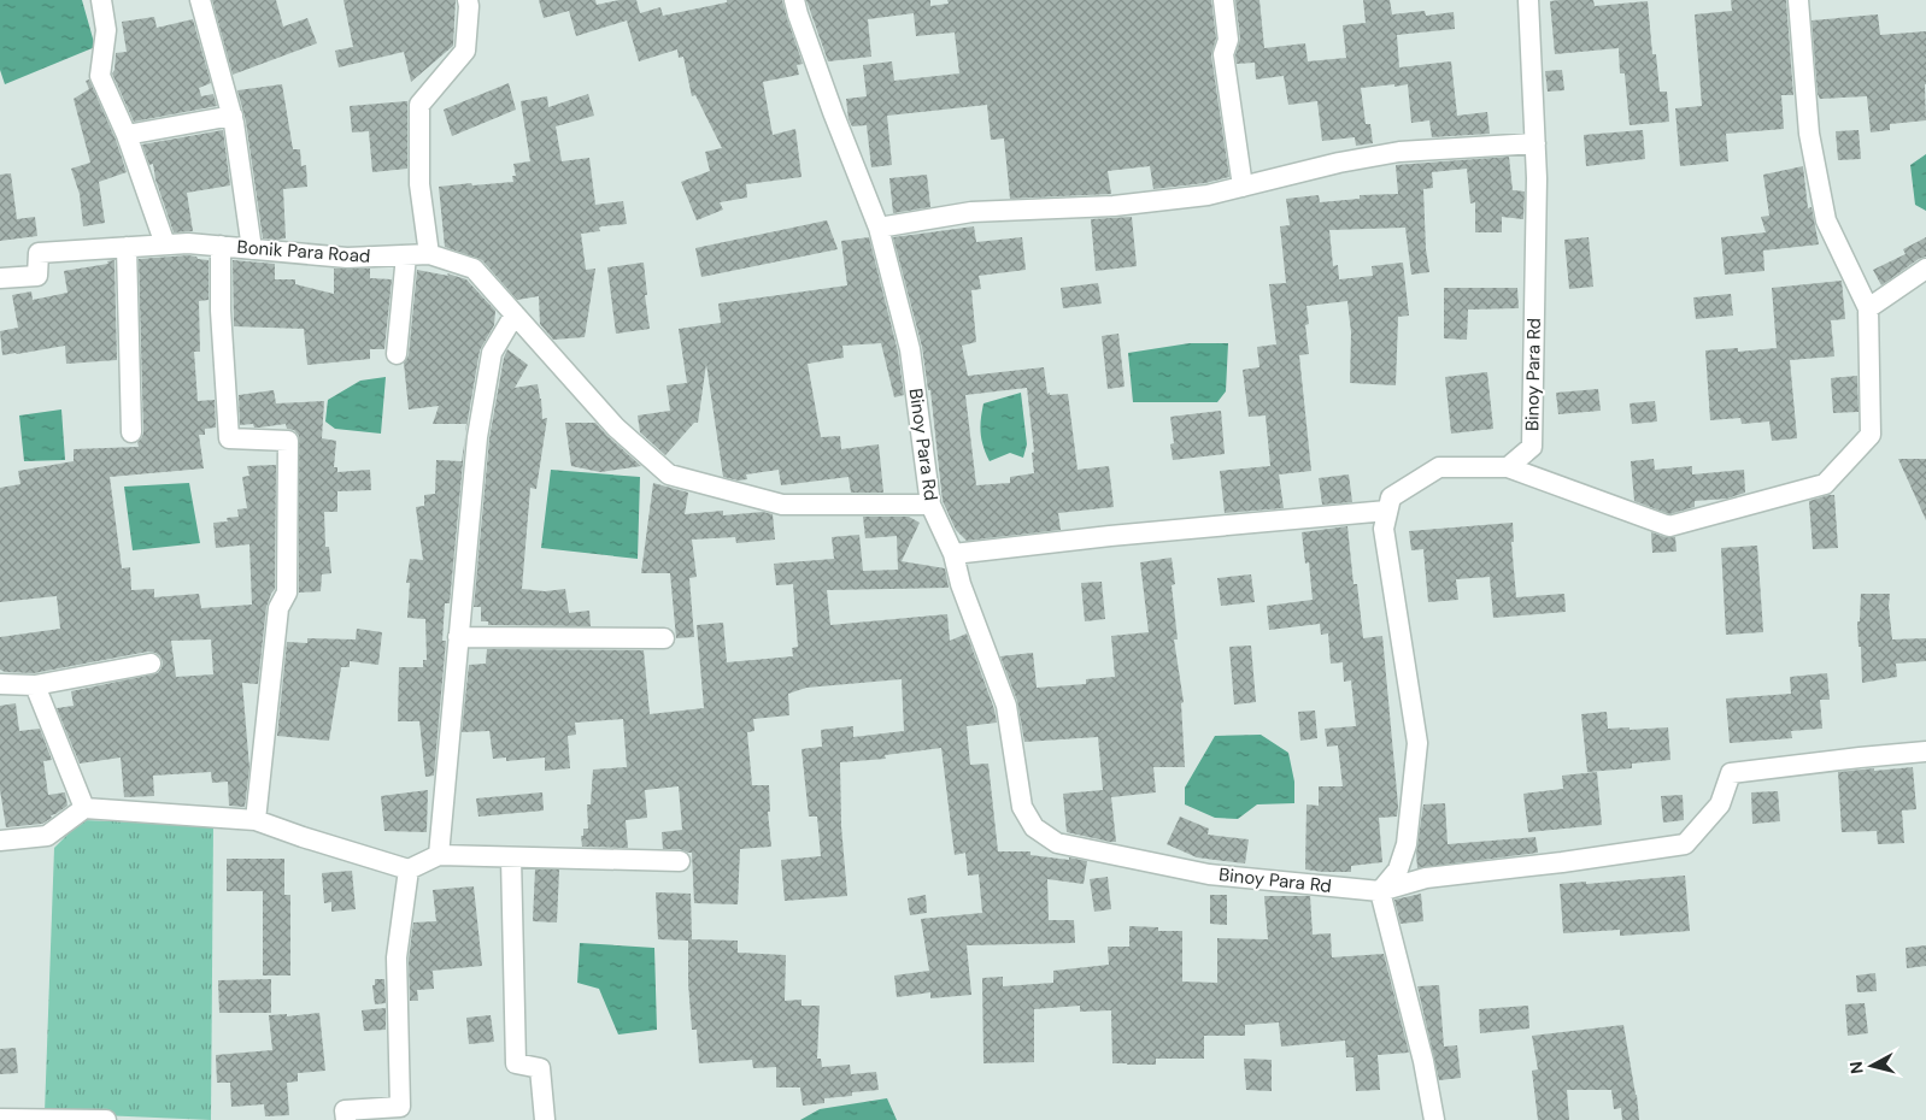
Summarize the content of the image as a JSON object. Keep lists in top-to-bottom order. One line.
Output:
{"streets":{"street":["Bonik Para Road","Binoy Para Rd"]},"north":"left"}
